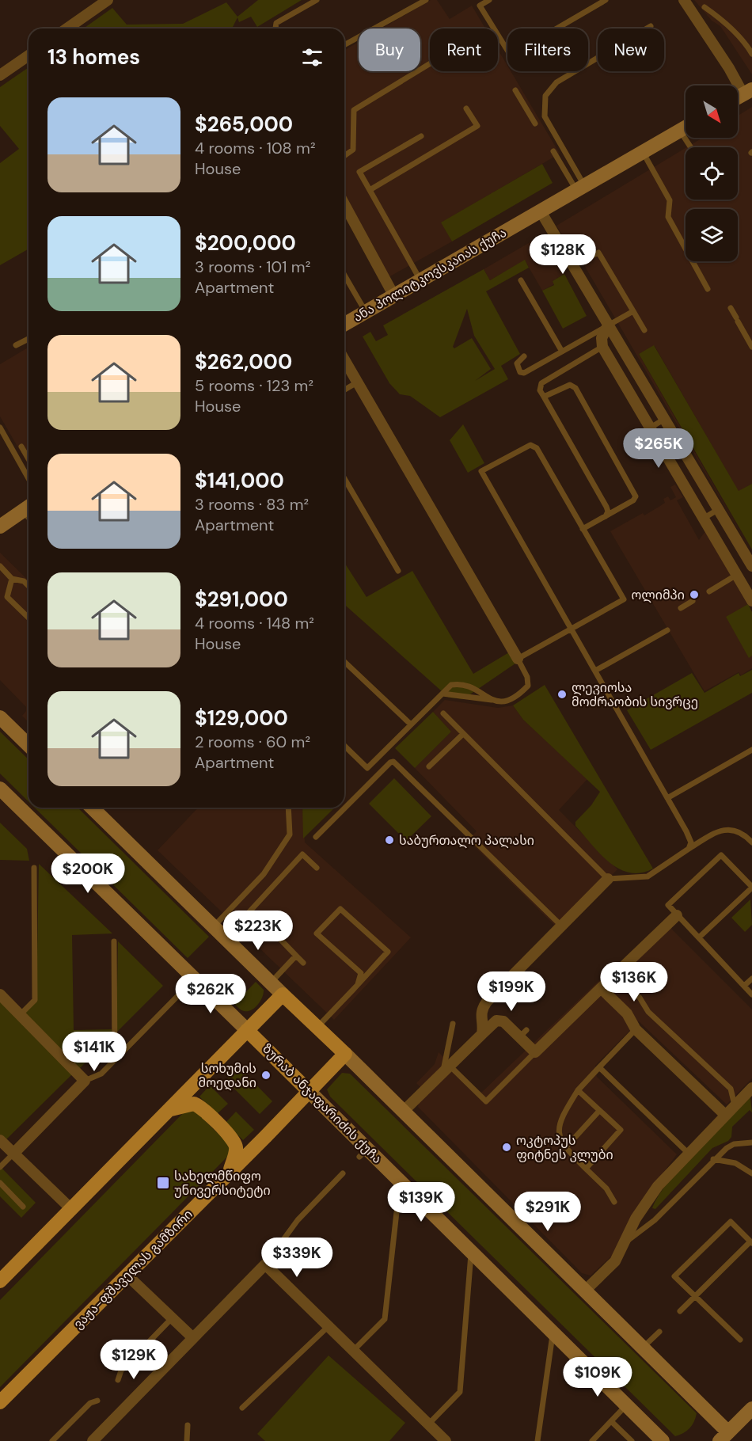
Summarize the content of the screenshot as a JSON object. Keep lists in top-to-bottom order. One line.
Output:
{"streets":{"main road":["ანა პოლიტკოვსკაიას ქუჩა","ზურაბ ანჯაფარიძის ქუჩა","ვაჟა-ფშაველას გამზირი"]},"crossings":[["ზურაბ ანჯაფარიძის ქუჩა","ვაჟა-ფშაველას გამზირი"]],"places":{"other":["ოლიმპი","ლევიოსა მოძრაობის სივრცე","საბურთალო პალასი","სოხუმის მოედანი","ოკტოპუს ფიტნეს კლუბი"],"transit":["სახელმწიფო უნივერსიტეტი"]},"north":"bottom right","page":{"chip":["Buy","Rent","Filters","New"],"heading":"13 homes","list":[{"name":"$265,000","note":"4 rooms · 108 m² · House"},{"name":"$200,000","note":"3 rooms · 101 m² · Apartment"},{"name":"$262,000","note":"5 rooms · 123 m² · House"},{"name":"$141,000","note":"3 rooms · 83 m² · Apartment"},{"name":"$291,000","note":"4 rooms · 148 m² · House"},{"name":"$129,000","note":"2 rooms · 60 m² · Apartment"}],"price":["$128K","$265K","$200K","$223K","$136K","$199K","$262K","$141K","$139K","$291K","$339K","$129K","$109K"]}}
